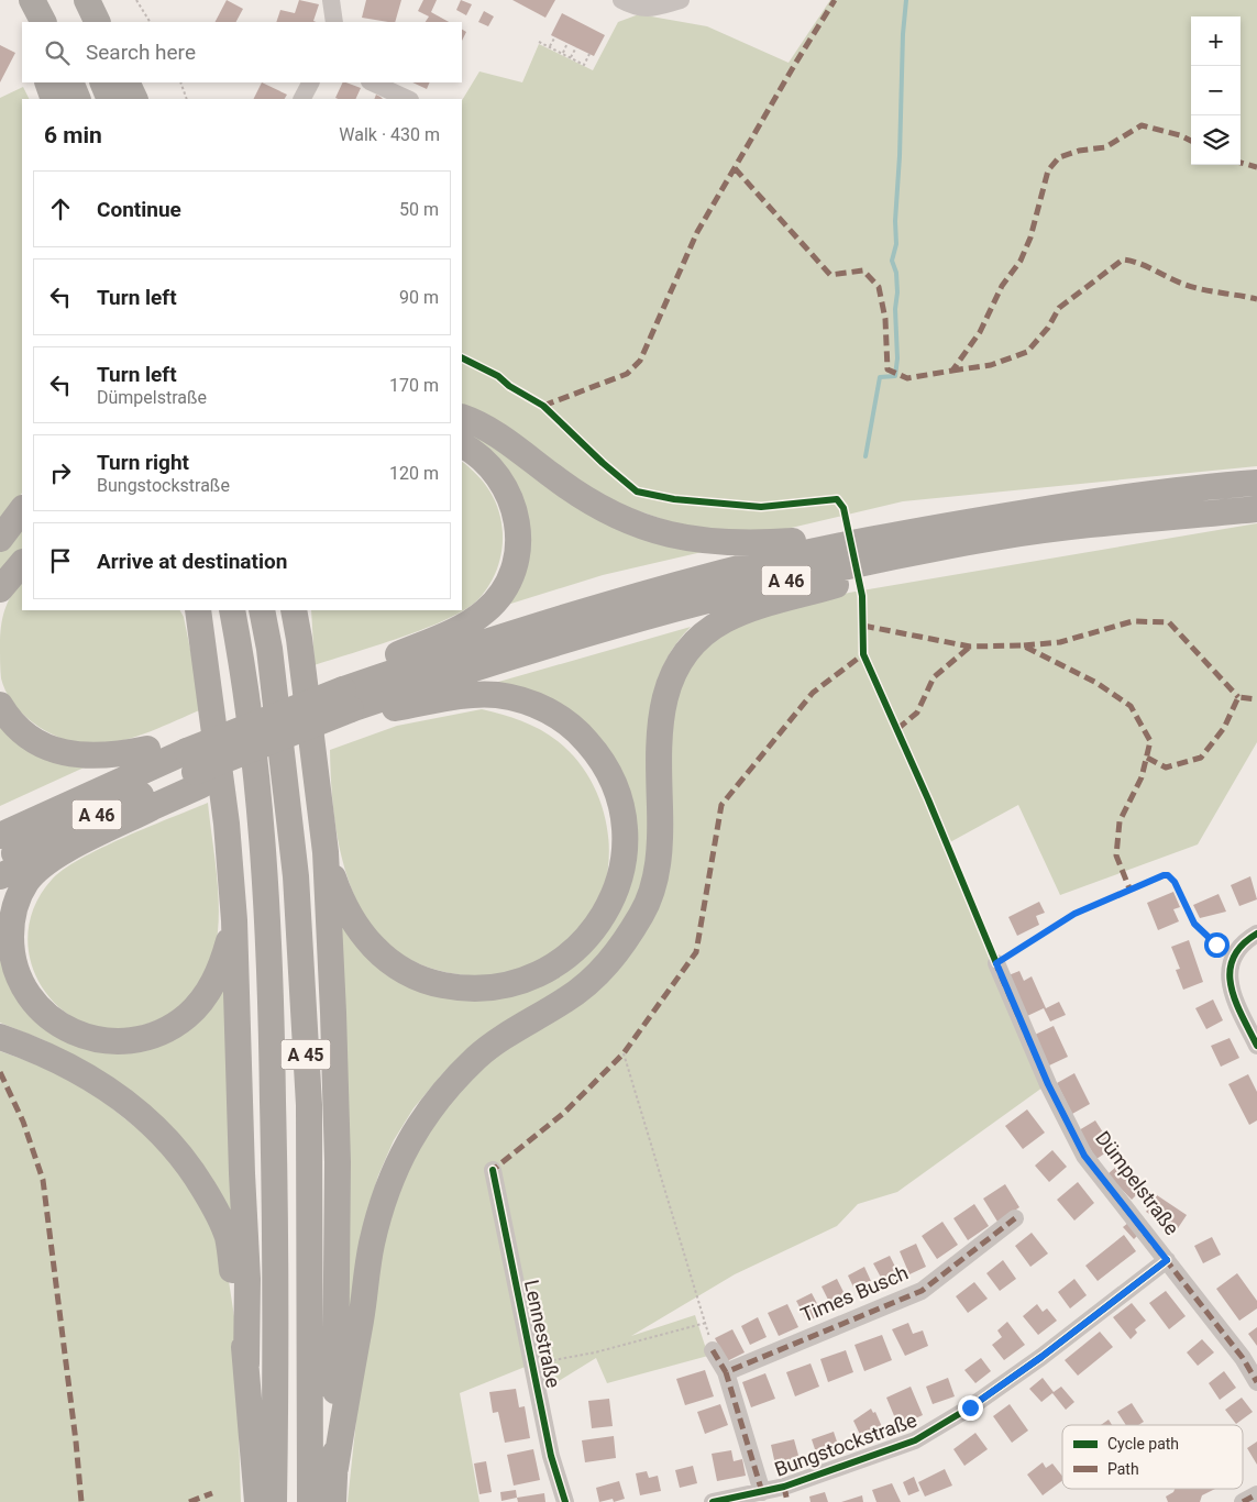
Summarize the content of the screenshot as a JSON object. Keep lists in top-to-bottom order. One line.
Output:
{"streets":{"highway":["A 46","A 45"],"street":["Dümpelstraße","Times Busch","Lennestraße","Bungstockstraße"]},"crossings":[["Dümpelstraße","Bungstockstraße"]],"legend":["Cycle path","Path"],"page":{"map_buttons":["+","−"],"search":"Search here","heading":["6 min","Walk · 430 m"],"list":[["Continue","50 m"],["Turn left","90 m"],["Turn left","Dümpelstraße","170 m"],["Turn right","Bungstockstraße","120 m"],"Arrive at destination"]}}
